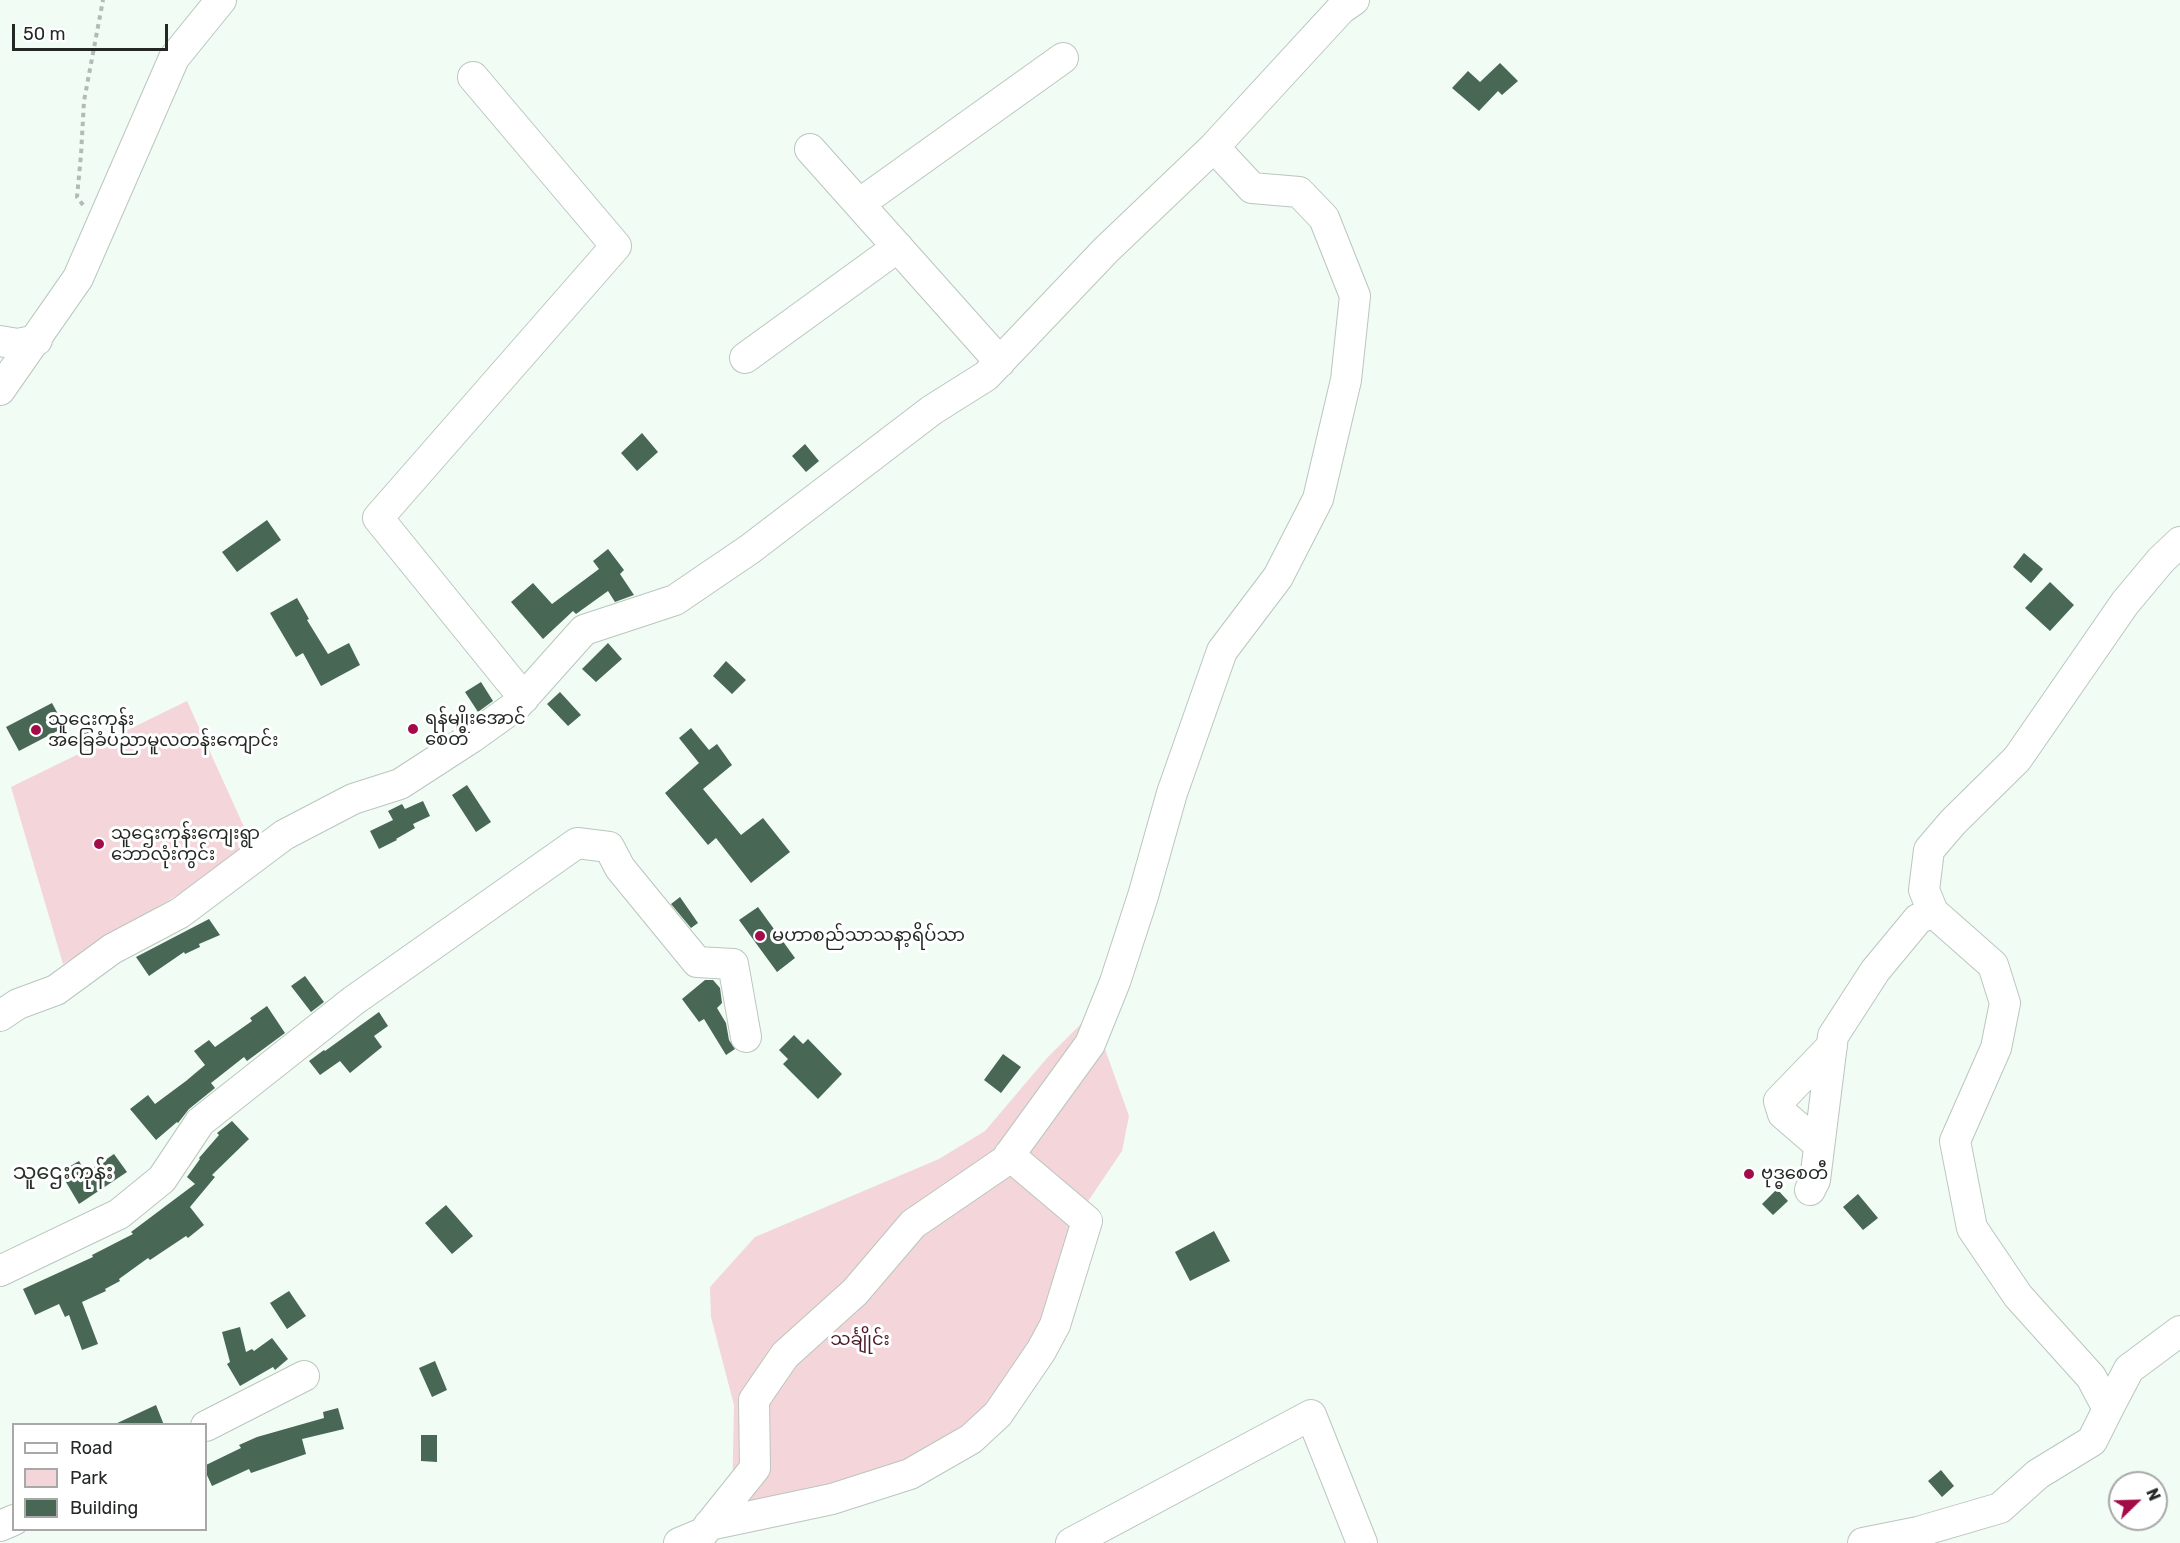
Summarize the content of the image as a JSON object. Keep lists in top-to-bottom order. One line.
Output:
{"districts":["သူဌေးကုန်း"],"parks":["သင်္ချိုင်း"],"places":["ရန်မျိုးအောင် စေတီ","သူဌေးကုန်း အခြေခံပညာမူလတန်းကျောင်း","သူဌေးကုန်းကျေးရွာ ဘောလုံးကွင်း","မဟာစည်သာသနာ့ရိပ်သာ","ဗုဒ္ဓစေတီ"],"legend":["Road","Park","Building"],"scale_bar":"50 m","north":"top right"}
